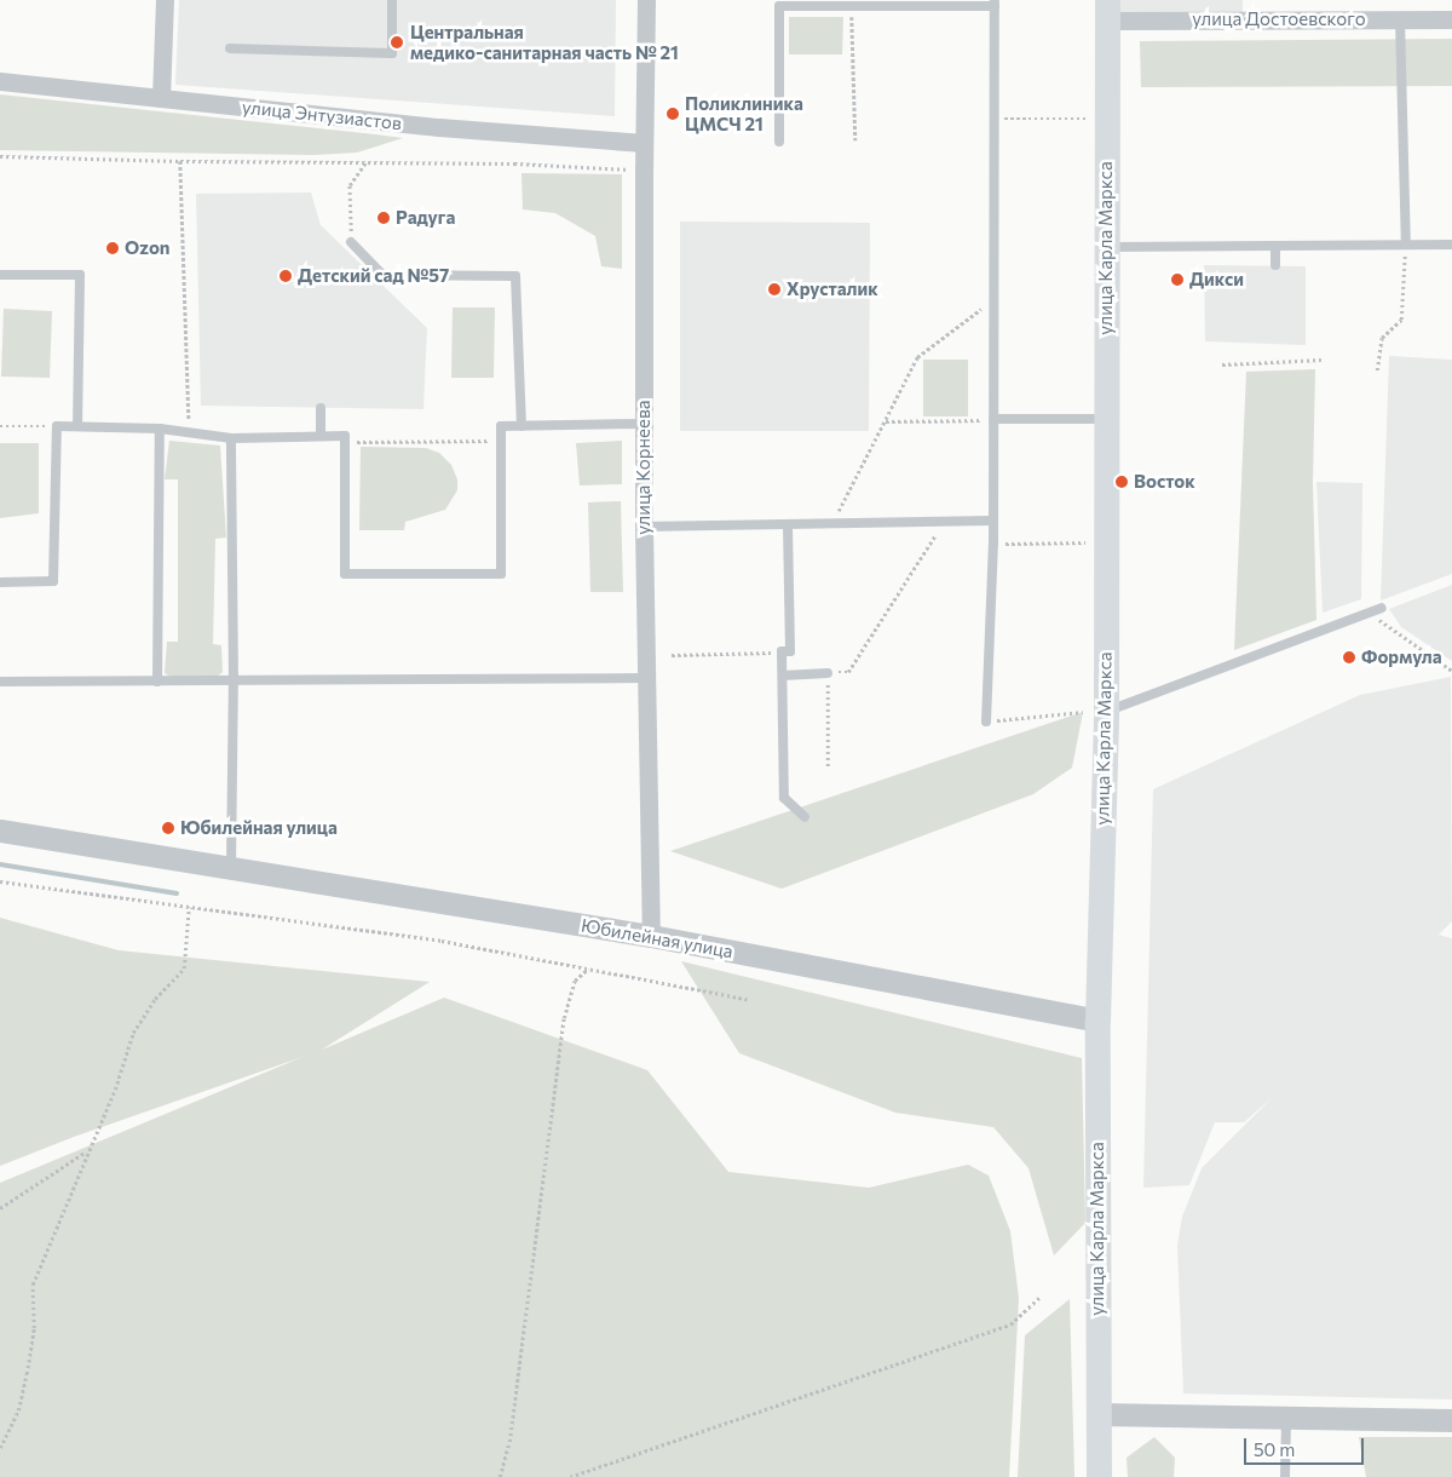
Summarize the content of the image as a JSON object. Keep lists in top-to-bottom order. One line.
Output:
{"streets":{"main road":["улица Карла Маркса"],"street":["улица Достоевского","улица Энтузиастов","улица Корнеева","Юбилейная улица"]},"crossings":[["улица Достоевского","улица Карла Маркса"],["улица Энтузиастов","улица Корнеева"],["улица Карла Маркса","Юбилейная улица"],["улица Корнеева","Юбилейная улица"]],"places":["Центральная медико-санитарная часть № 21","Поликлиника ЦМСЧ 21","Радуга","Ozon","Детский сад №57","Дикси","Хрусталик","Восток","Формула","Юбилейная улица"],"scale_bar":"50 m"}
